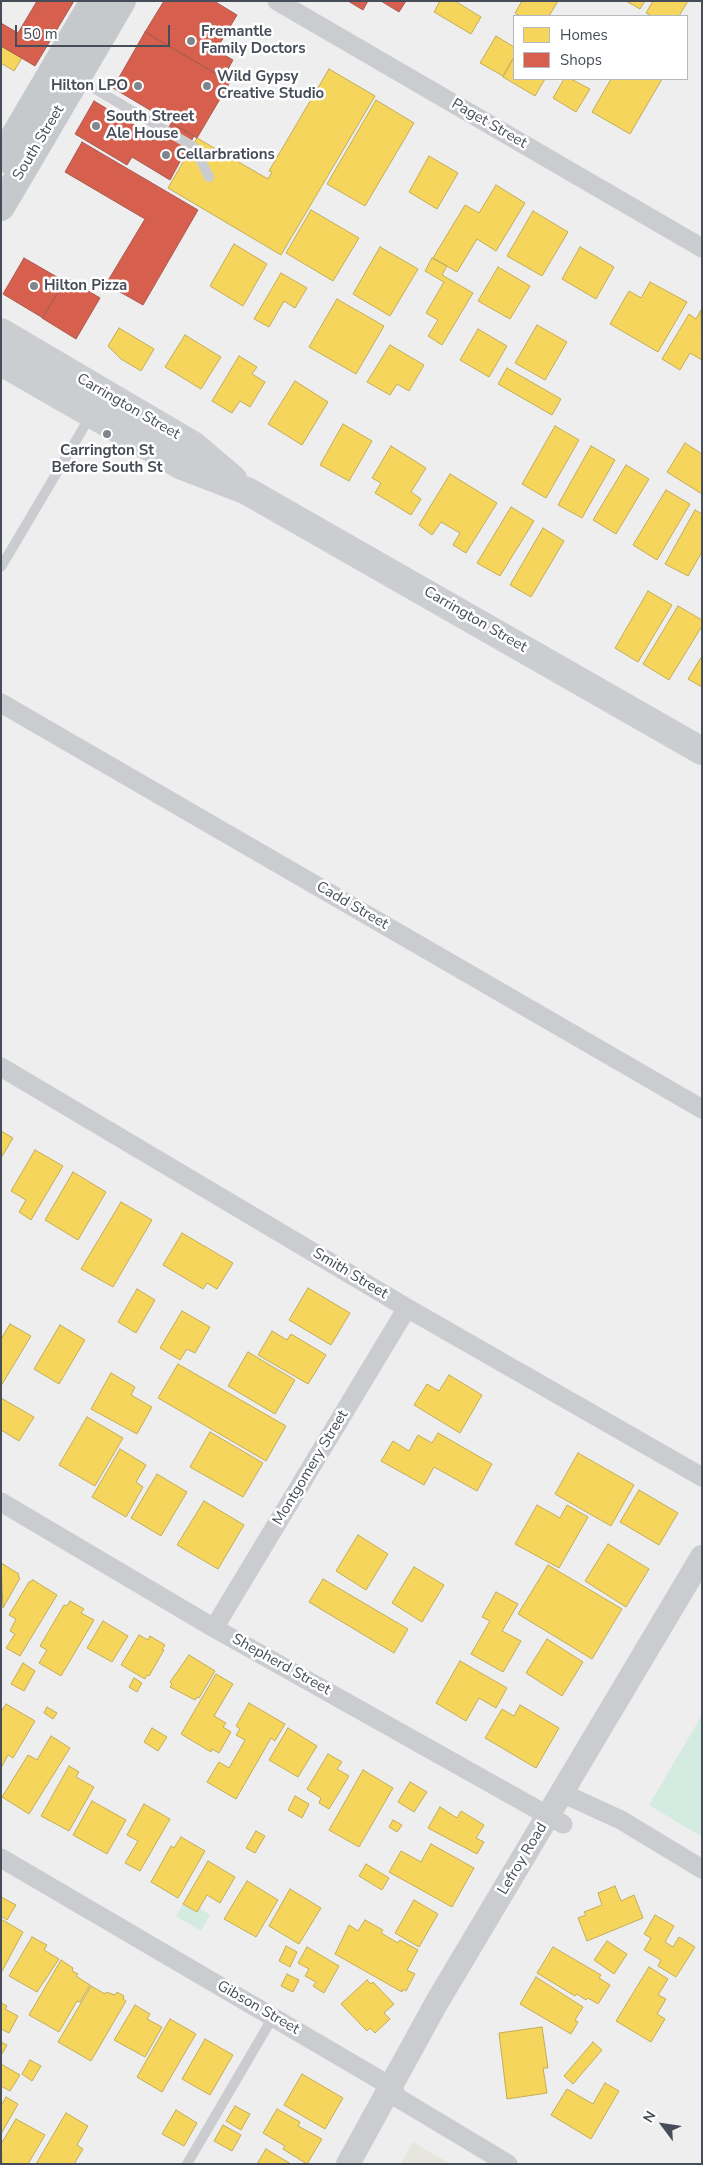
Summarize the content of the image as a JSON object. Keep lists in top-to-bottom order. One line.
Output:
{"streets":{"main road":["South Street","Carrington Street"],"street":["Paget Street","Cadd Street","Smith Street","Montgomery Street","Shepherd Street","Lefroy Road","Gibson Street"]},"crossings":[["Smith Street","Montgomery Street"],["Montgomery Street","Shepherd Street"],["Shepherd Street","Lefroy Road"],["Lefroy Road","Gibson Street"]],"places":["Fremantle Family Doctors","Hilton LPO","Wild Gypsy Creative Studio","South Street Ale House","Cellarbrations","Hilton Pizza","Carrington St Before South St"],"legend":["Homes","Shops"],"scale_bar":"50 m","north":"top left"}
